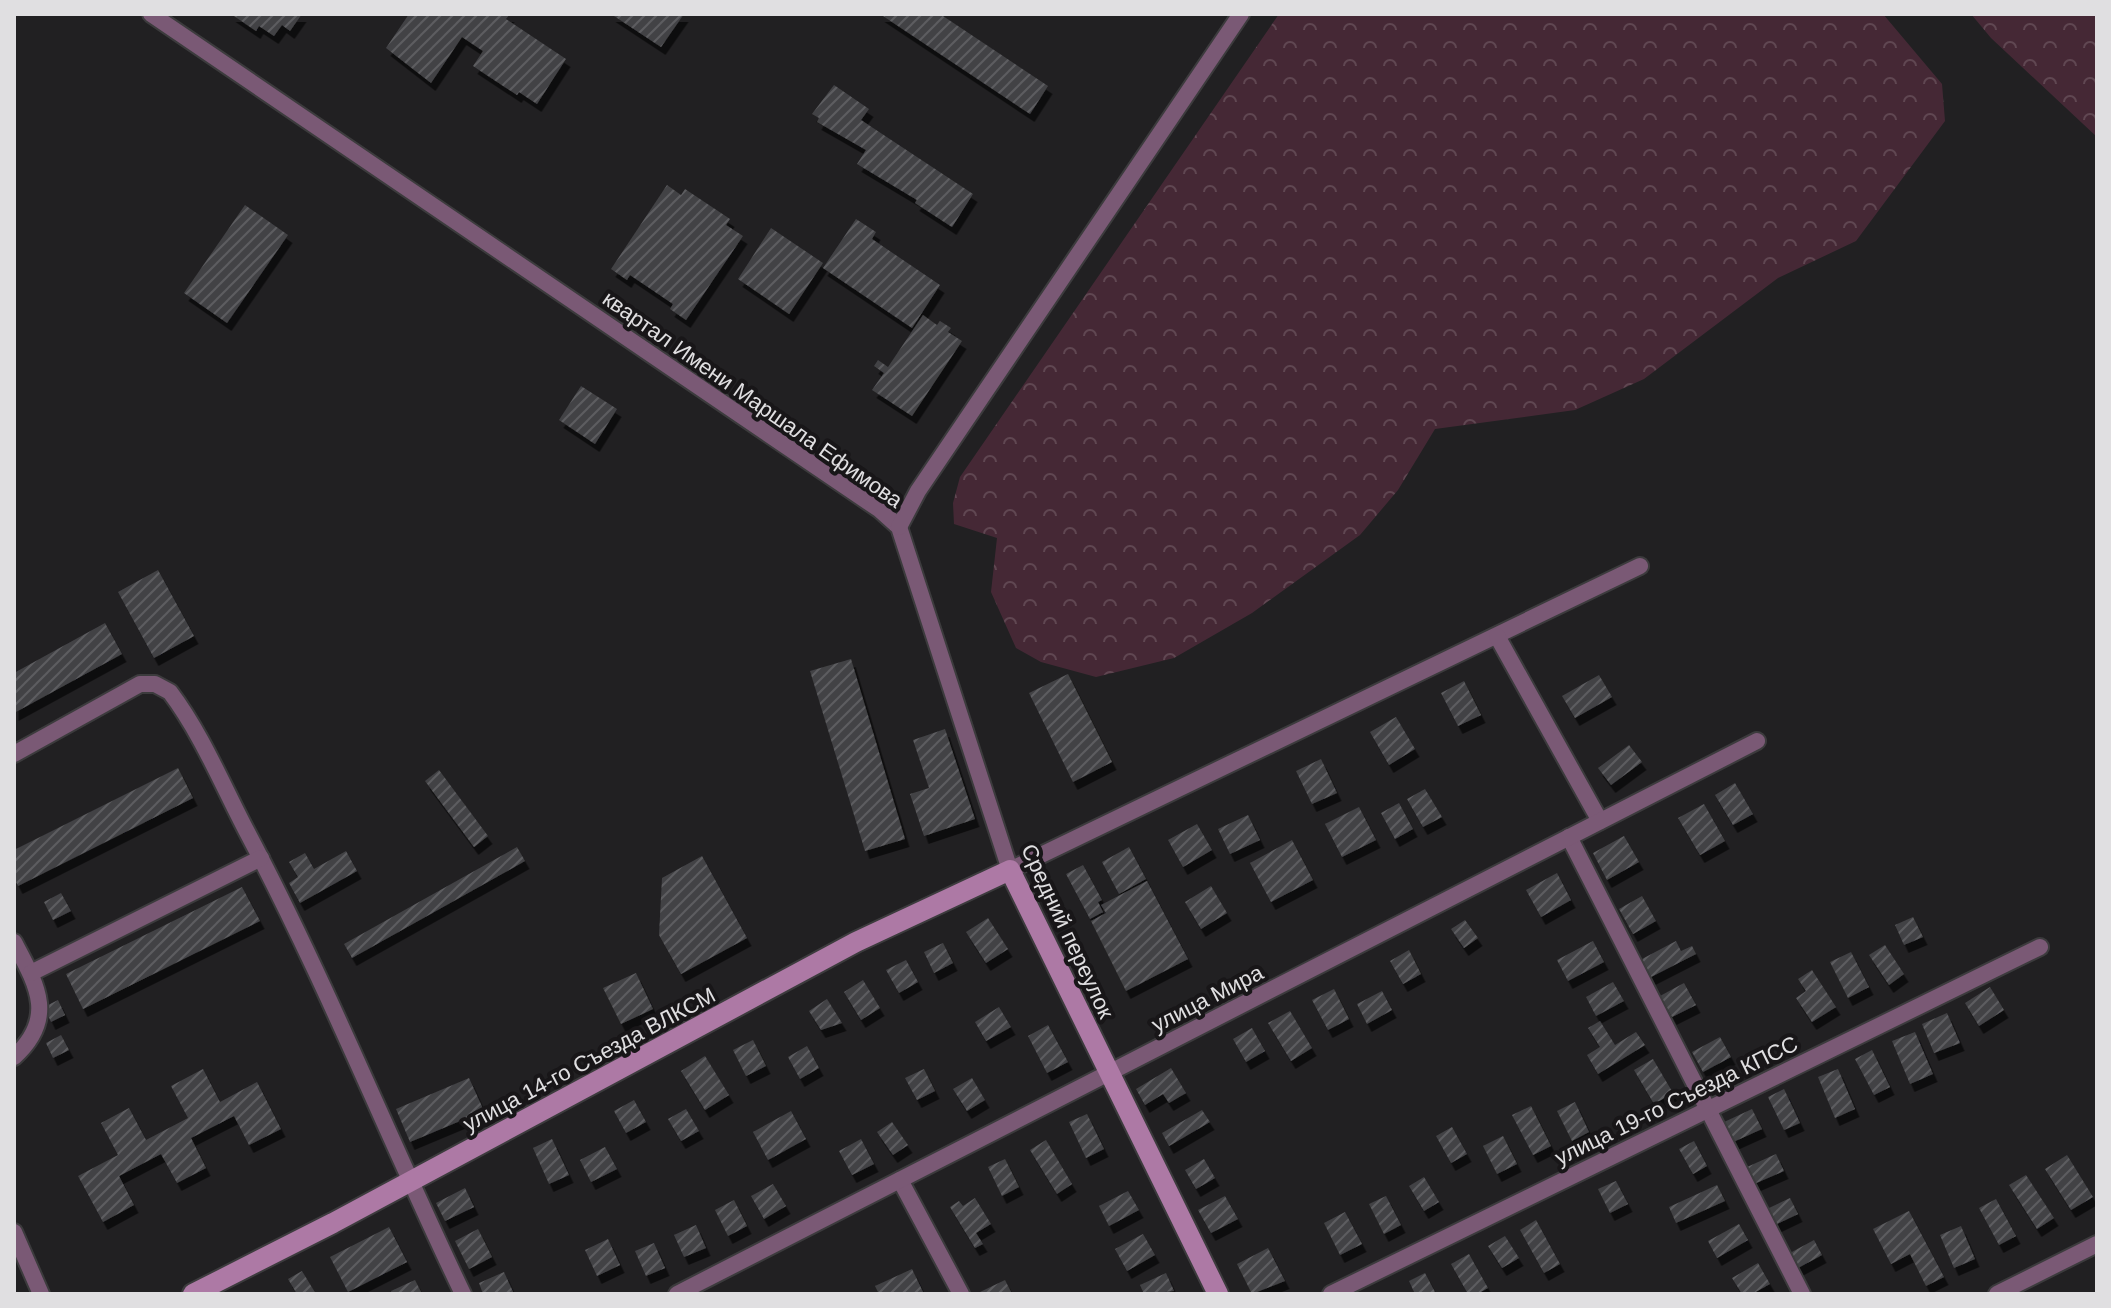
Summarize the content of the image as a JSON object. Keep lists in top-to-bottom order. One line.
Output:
{"streets":{"street":["квартал Имени Маршала Ефимова","Средний переулок","улица Мира","улица 14-го Съезда ВЛКСМ","улица 19-го Съезда КПСС"]},"crossings":[["квартал Имени Маршала Ефимова","Средний переулок"],["Средний переулок","улица Мира"],["Средний переулок","улица 14-го Съезда ВЛКСМ"]]}
